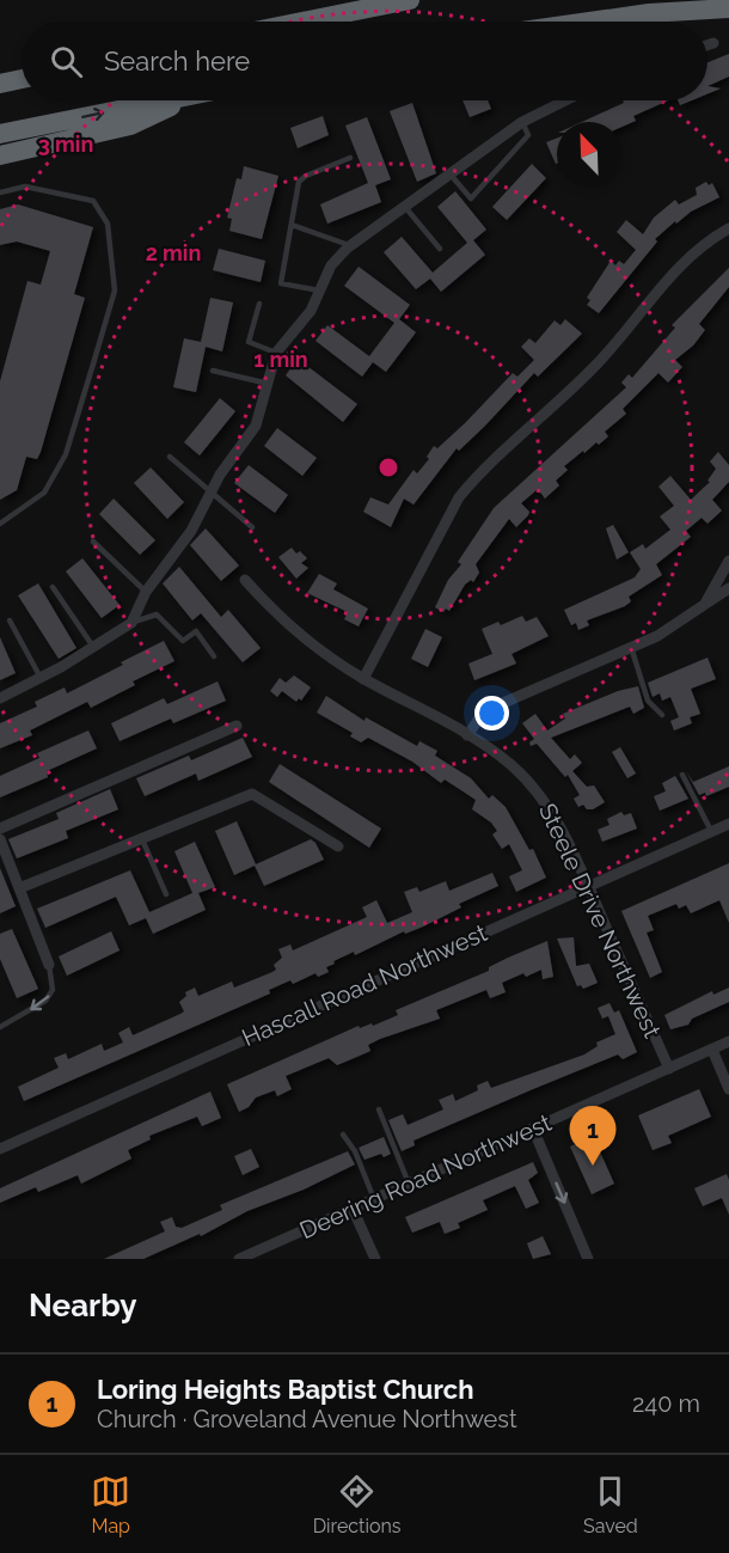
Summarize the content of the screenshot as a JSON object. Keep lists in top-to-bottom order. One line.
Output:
{"streets":{"street":["Steele Drive Northwest","Hascall Road Northwest","Deering Road Northwest"]},"crossings":[["Steele Drive Northwest","Hascall Road Northwest"],["Steele Drive Northwest","Deering Road Northwest"]],"north":"top left","page":{"search":"Search here","pins":"1","heading":"Nearby","list":[{"mark":"1","name":"Loring Heights Baptist Church","note":"Church · Groveland Avenue Northwest","value":"240 m"}],"nav":["Map","Directions","Saved"]},"rings":["3 min","2 min","1 min"]}
